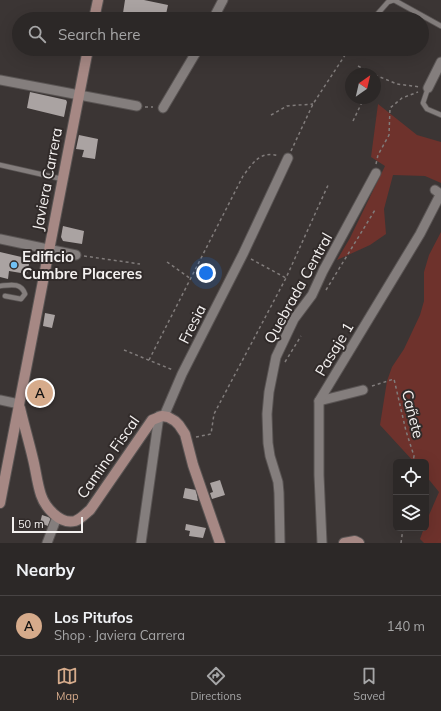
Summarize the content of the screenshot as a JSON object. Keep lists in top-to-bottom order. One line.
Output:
{"streets":{"street":["Javiera Carrera","Quebrada Central","Fresia","Pasaje 1","Camino Fiscal"],"path":["Cañete"]},"crossings":[["Fresia","Camino Fiscal"]],"places":["Edificio Cumbre Placeres"],"scale_bar":"50 m","north":"top right","page":{"search":"Search here","pins":"A","scale":"50 m","heading":"Nearby","list":[{"mark":"A","name":"Los Pitufos","note":"Shop · Javiera Carrera","value":"140 m"}],"nav":["Map","Directions","Saved"]}}
